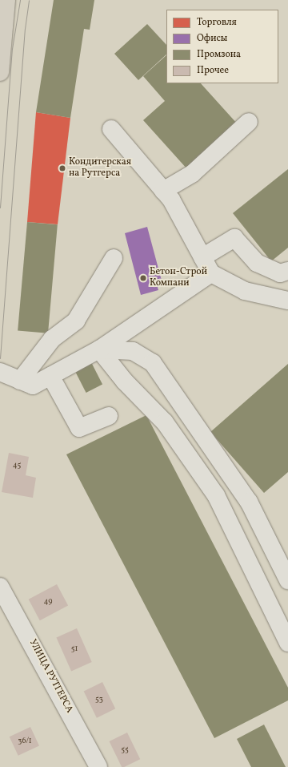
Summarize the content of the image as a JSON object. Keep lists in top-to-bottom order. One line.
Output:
{"streets":{"lane":["УЛИЦА РУТГЕРСА"]},"places":["Кондитерская на Рутгерса","Бетон-Строй Компани"],"house_numbers":["45","49","51","53","36/1","55"],"legend":["Торговля","Офисы","Промзона","Прочее"]}
